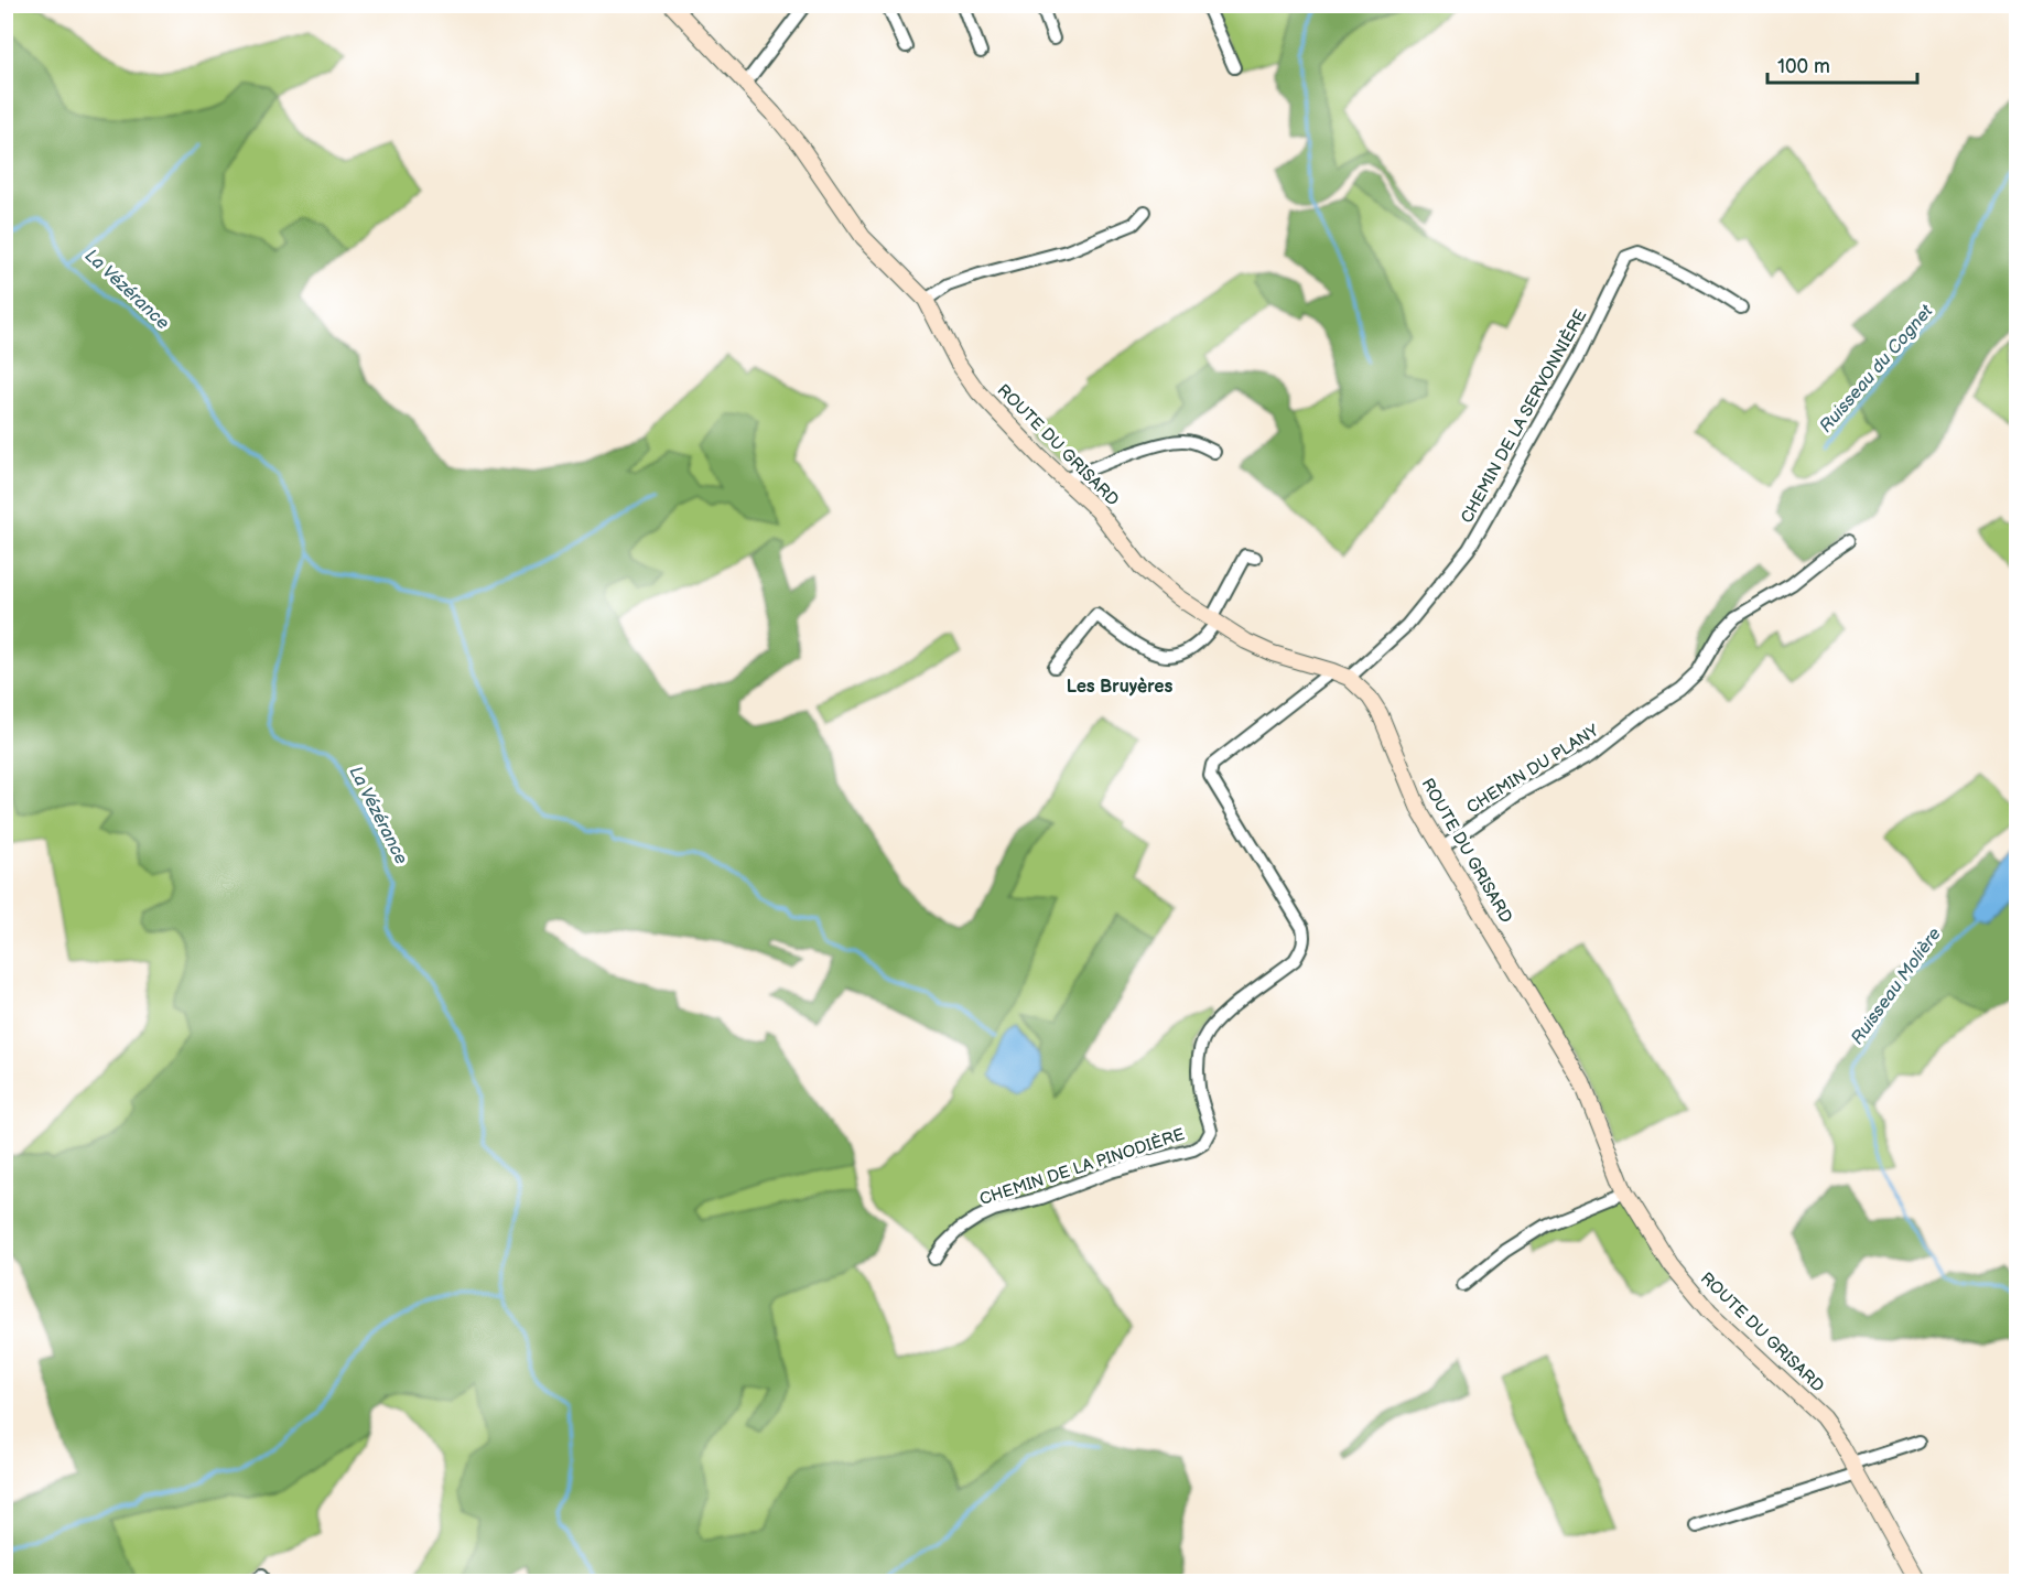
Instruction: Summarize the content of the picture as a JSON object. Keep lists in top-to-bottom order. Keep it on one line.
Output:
{"streets":{"street":["CHEMIN DE LA SERVONNIÈRE","ROUTE DU GRISARD","CHEMIN DU PLANY","CHEMIN DE LA PINODIÈRE"]},"crossings":[["CHEMIN DE LA SERVONNIÈRE","ROUTE DU GRISARD"],["ROUTE DU GRISARD","CHEMIN DU PLANY"],["ROUTE DU GRISARD","CHEMIN DE LA PINODIÈRE"]],"districts":["Les Bruyères"],"water":["La Vézérance","Ruisseau du Cognet","Ruisseau Molière"],"scale_bar":"100 m"}
